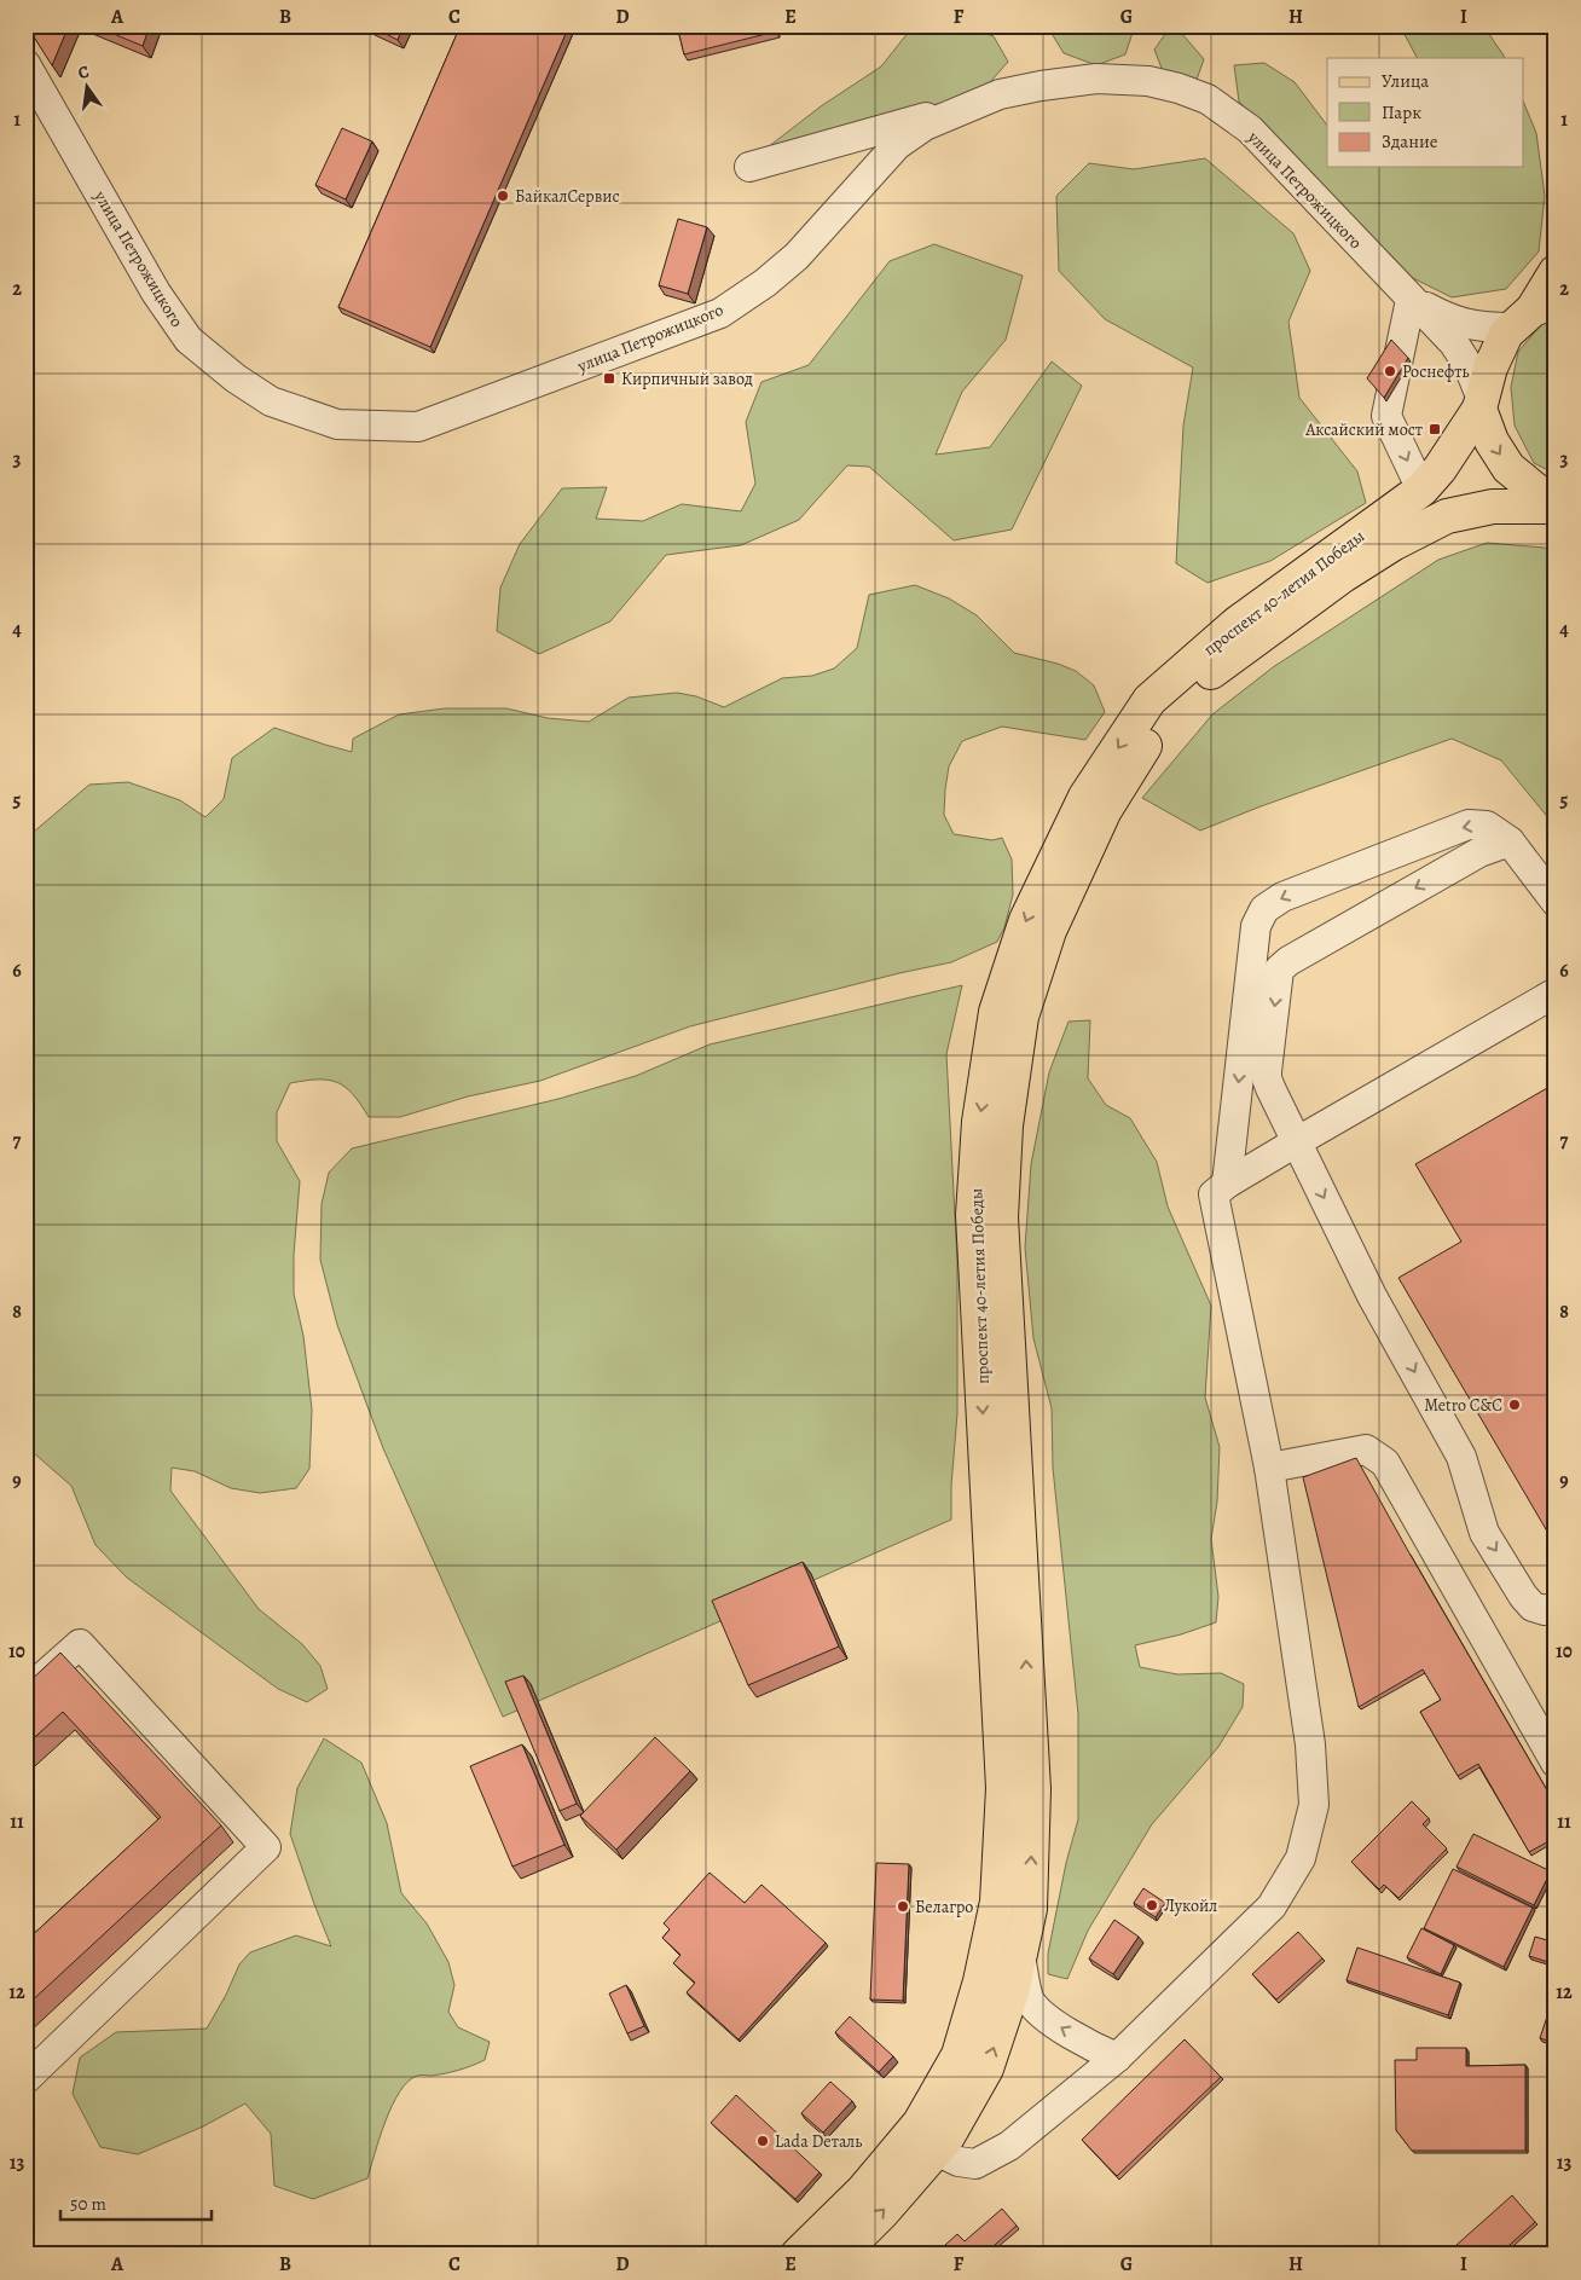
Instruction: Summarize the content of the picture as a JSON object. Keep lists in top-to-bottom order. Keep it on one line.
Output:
{"streets":{"main road":["проспект 40-летия Победы"],"street":["улица Петрожицкого"]},"crossings":[["улица Петрожицкого","проспект 40-летия Победы"]],"places":{"other":["БайкалСервис","Роснефть","Metro C&C","Лукойл","Белагро","Lada Dеталь"],"transit":["Кирпичный завод","Аксайский мост"]},"legend":["Улица","Парк","Здание"],"scale_bar":"50 m","north":"top","grid":{"columns":["A","B","C","D","E","F","G","H","I"],"rows":["1","2","3","4","5","6","7","8","9","10","11","12","13"]}}
